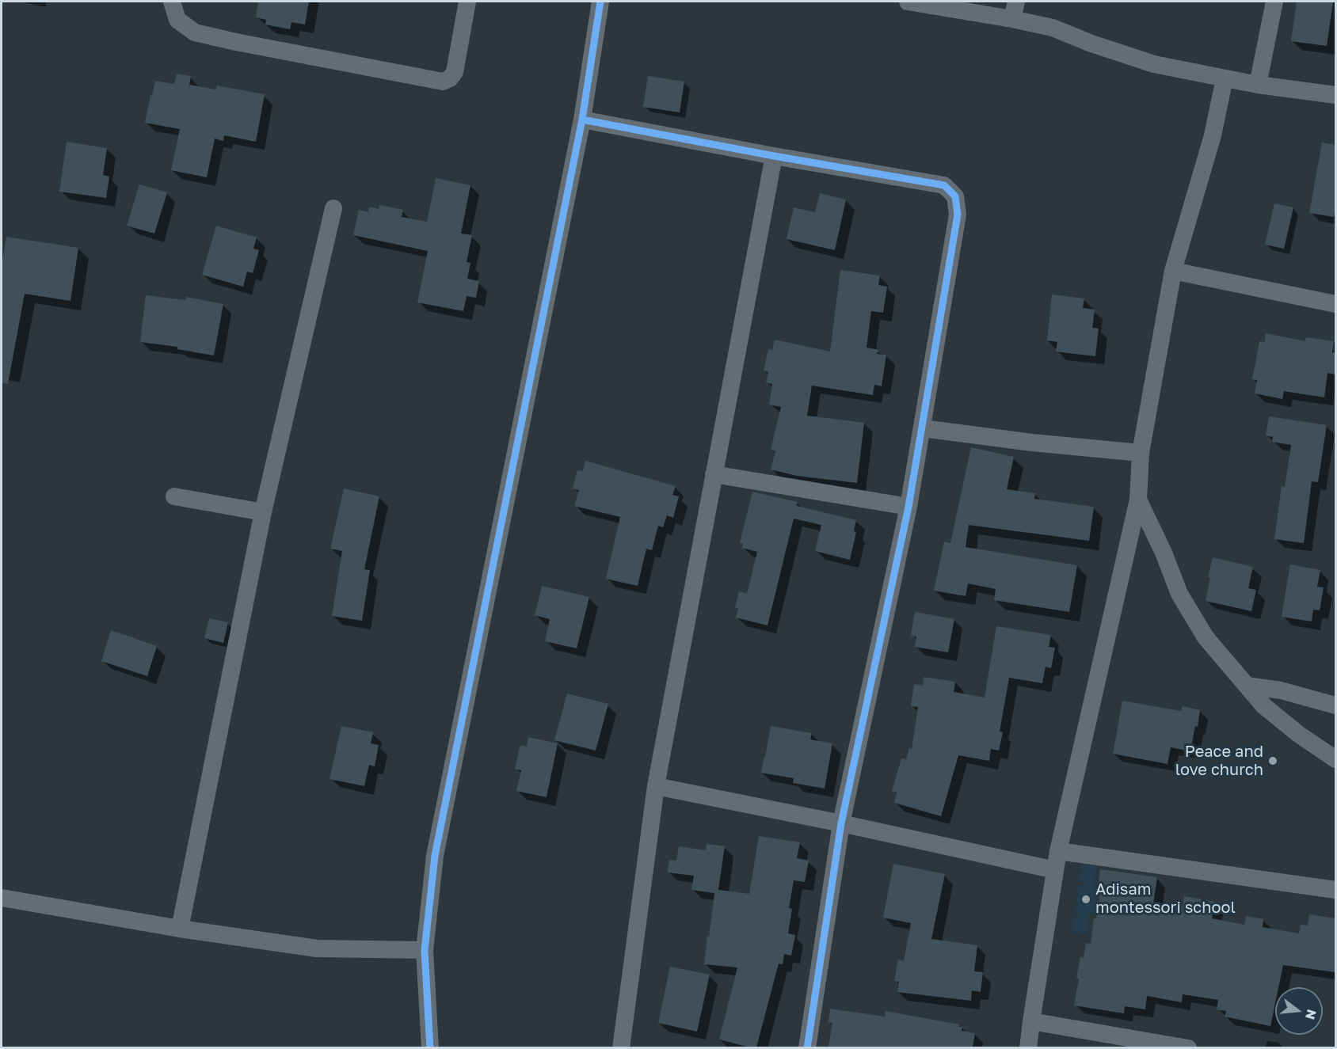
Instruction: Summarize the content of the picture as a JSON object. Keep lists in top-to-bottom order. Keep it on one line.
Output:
{"places":["Peace and love church","Adisam montessori school"],"north":"right"}
